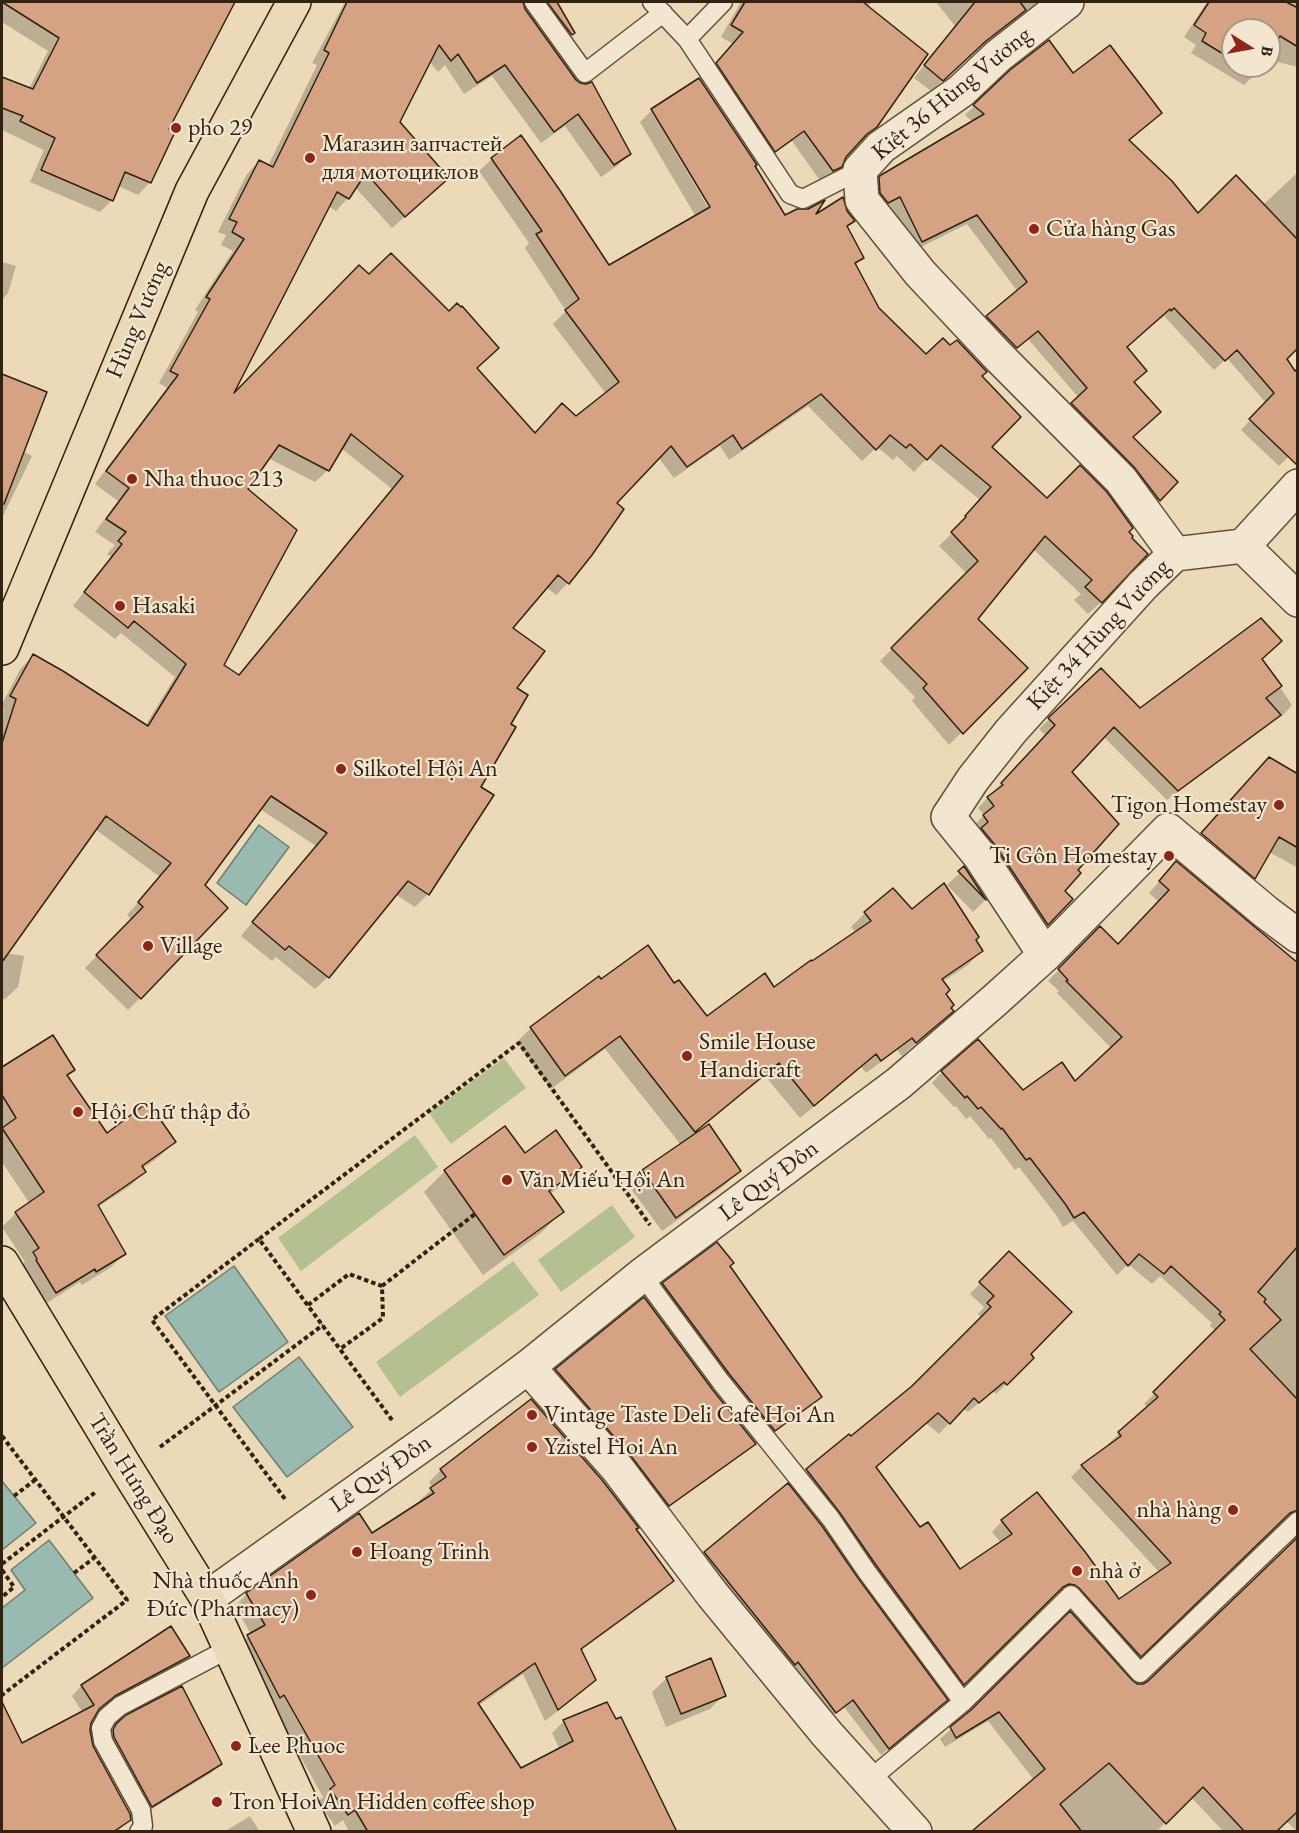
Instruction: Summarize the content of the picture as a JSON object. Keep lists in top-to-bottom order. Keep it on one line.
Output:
{"streets":{"main road":["Hùng Vương","Trần Hưng Đạo"],"street":["Kiệt 36 Hùng Vương","Kiệt 34 Hùng Vương","Lê Quý Đôn"]},"crossings":[["Kiệt 36 Hùng Vương","Kiệt 34 Hùng Vương"],["Kiệt 34 Hùng Vương","Lê Quý Đôn"],["Lê Quý Đôn","Trần Hưng Đạo"]],"places":["pho 29","Магазин запчастей для мотоциклов","Cửa hàng Gas","Nha thuoc 213","Hasaki","Silkotel Hội An","Tigon Homestay","Ti Gôn Homestay","Village","Smile House Handicraft","Hội Chữ thập đỏ","Văn Miếu Hội An","Vintage Taste Deli Cafe Hoi An","Yzistel Hoi An","nhà hàng","Hoang Trinh","nhà ở","Nhà thuốc Anh Đức (Pharmacy)","Lee Phuoc","Tron Hoi An Hidden coffee shop"],"north":"right"}
